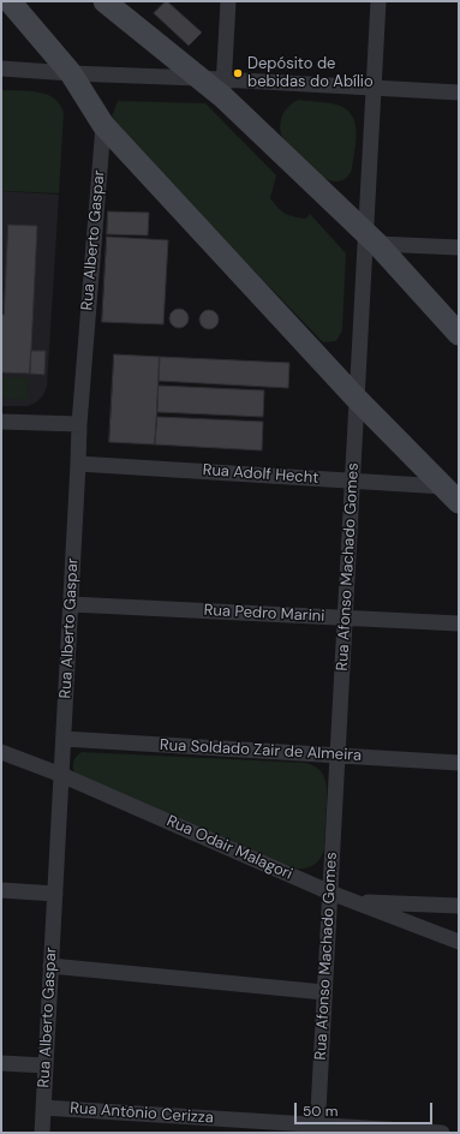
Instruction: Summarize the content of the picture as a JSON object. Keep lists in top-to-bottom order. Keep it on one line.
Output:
{"streets":{"street":["Rua Alberto Gaspar","Rua Adolf Hecht","Rua Afonso Machado Gomes","Rua Pedro Marini","Rua Soldado Zair de Almeira","Rua Odair Malagori","Rua Antônio Cerizza"]},"crossings":[["Rua Alberto Gaspar","Rua Adolf Hecht"],["Rua Alberto Gaspar","Rua Pedro Marini"],["Rua Alberto Gaspar","Rua Soldado Zair de Almeira"],["Rua Alberto Gaspar","Rua Odair Malagori"],["Rua Alberto Gaspar","Rua Antônio Cerizza"],["Rua Adolf Hecht","Rua Afonso Machado Gomes"],["Rua Afonso Machado Gomes","Rua Pedro Marini"],["Rua Afonso Machado Gomes","Rua Soldado Zair de Almeira"],["Rua Afonso Machado Gomes","Rua Odair Malagori"],["Rua Afonso Machado Gomes","Rua Antônio Cerizza"]],"places":["Depósito de bebidas do Abílio"],"scale_bar":"50 m"}
